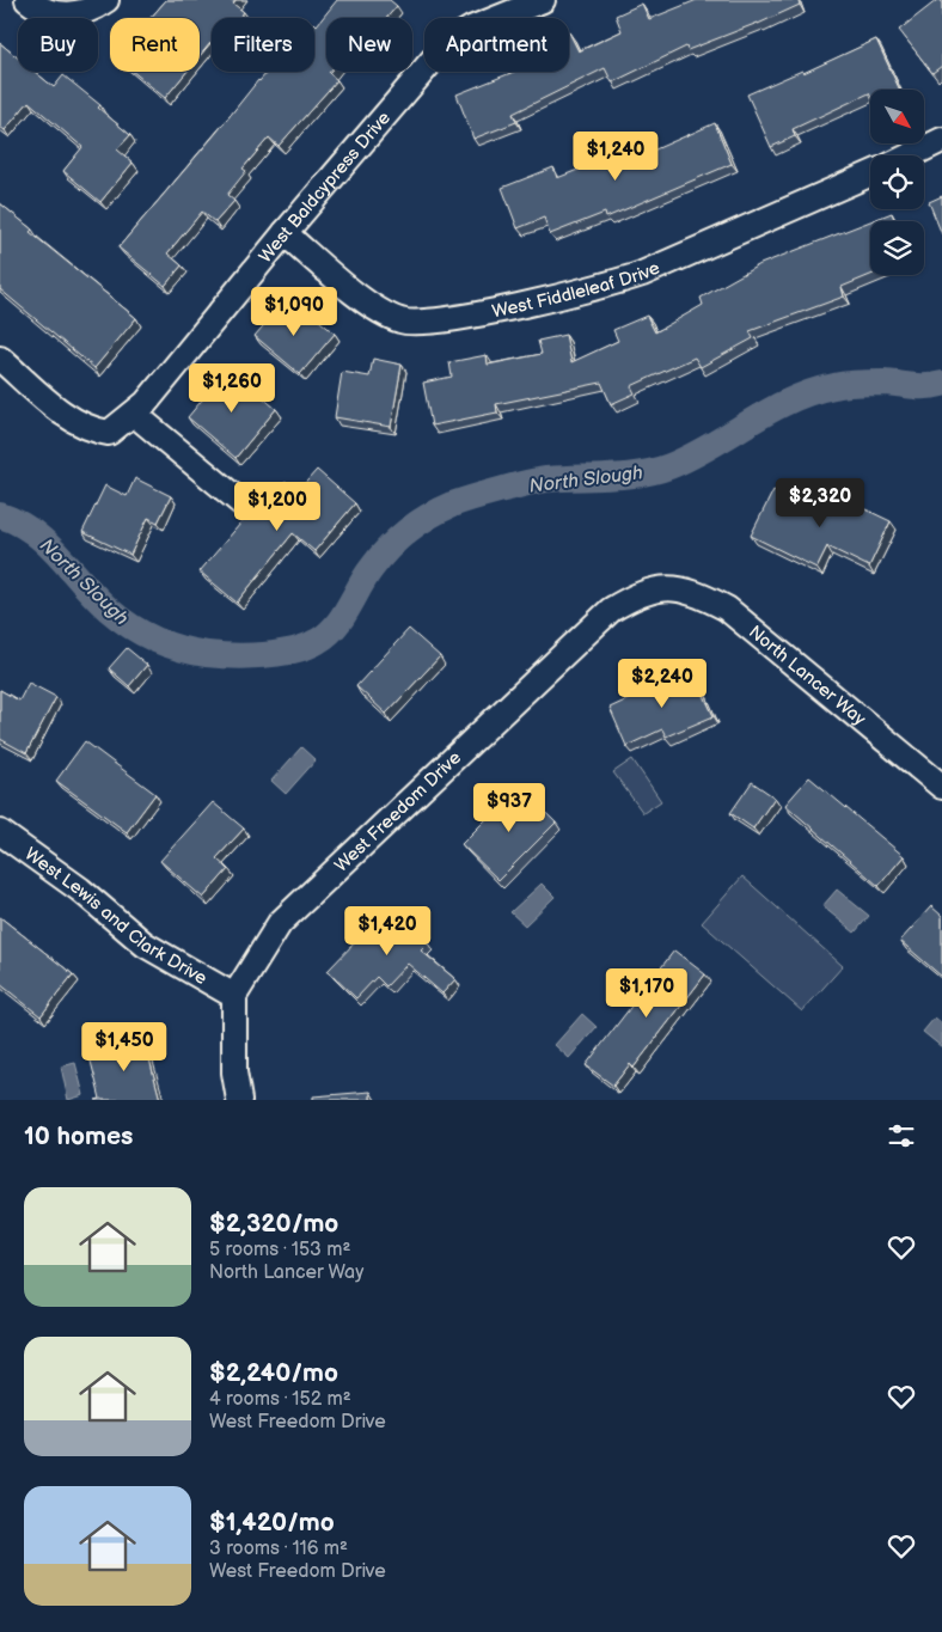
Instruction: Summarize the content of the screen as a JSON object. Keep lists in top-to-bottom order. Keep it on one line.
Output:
{"streets":{"street":["West Baldcypress Drive","West Fiddleleaf Drive","North Lancer Way","West Freedom Drive","West Lewis and Clark Drive"]},"crossings":[["West Baldcypress Drive","West Fiddleleaf Drive"],["North Lancer Way","West Freedom Drive"],["West Freedom Drive","West Lewis and Clark Drive"]],"water":["North Slough"],"north":"bottom right","page":{"chip":["Buy","Rent","Filters","New","Apartment"],"price":["$1,240","$1,090","$1,260","$2,320","$1,200","$2,240","$937","$1,420","$1,170","$1,450"],"heading":"10 homes","list":[{"name":"$2,320/mo","note":"5 rooms · 153 m² · North Lancer Way"},{"name":"$2,240/mo","note":"4 rooms · 152 m² · West Freedom Drive"},{"name":"$1,420/mo","note":"3 rooms · 116 m² · West Freedom Drive"}]}}
